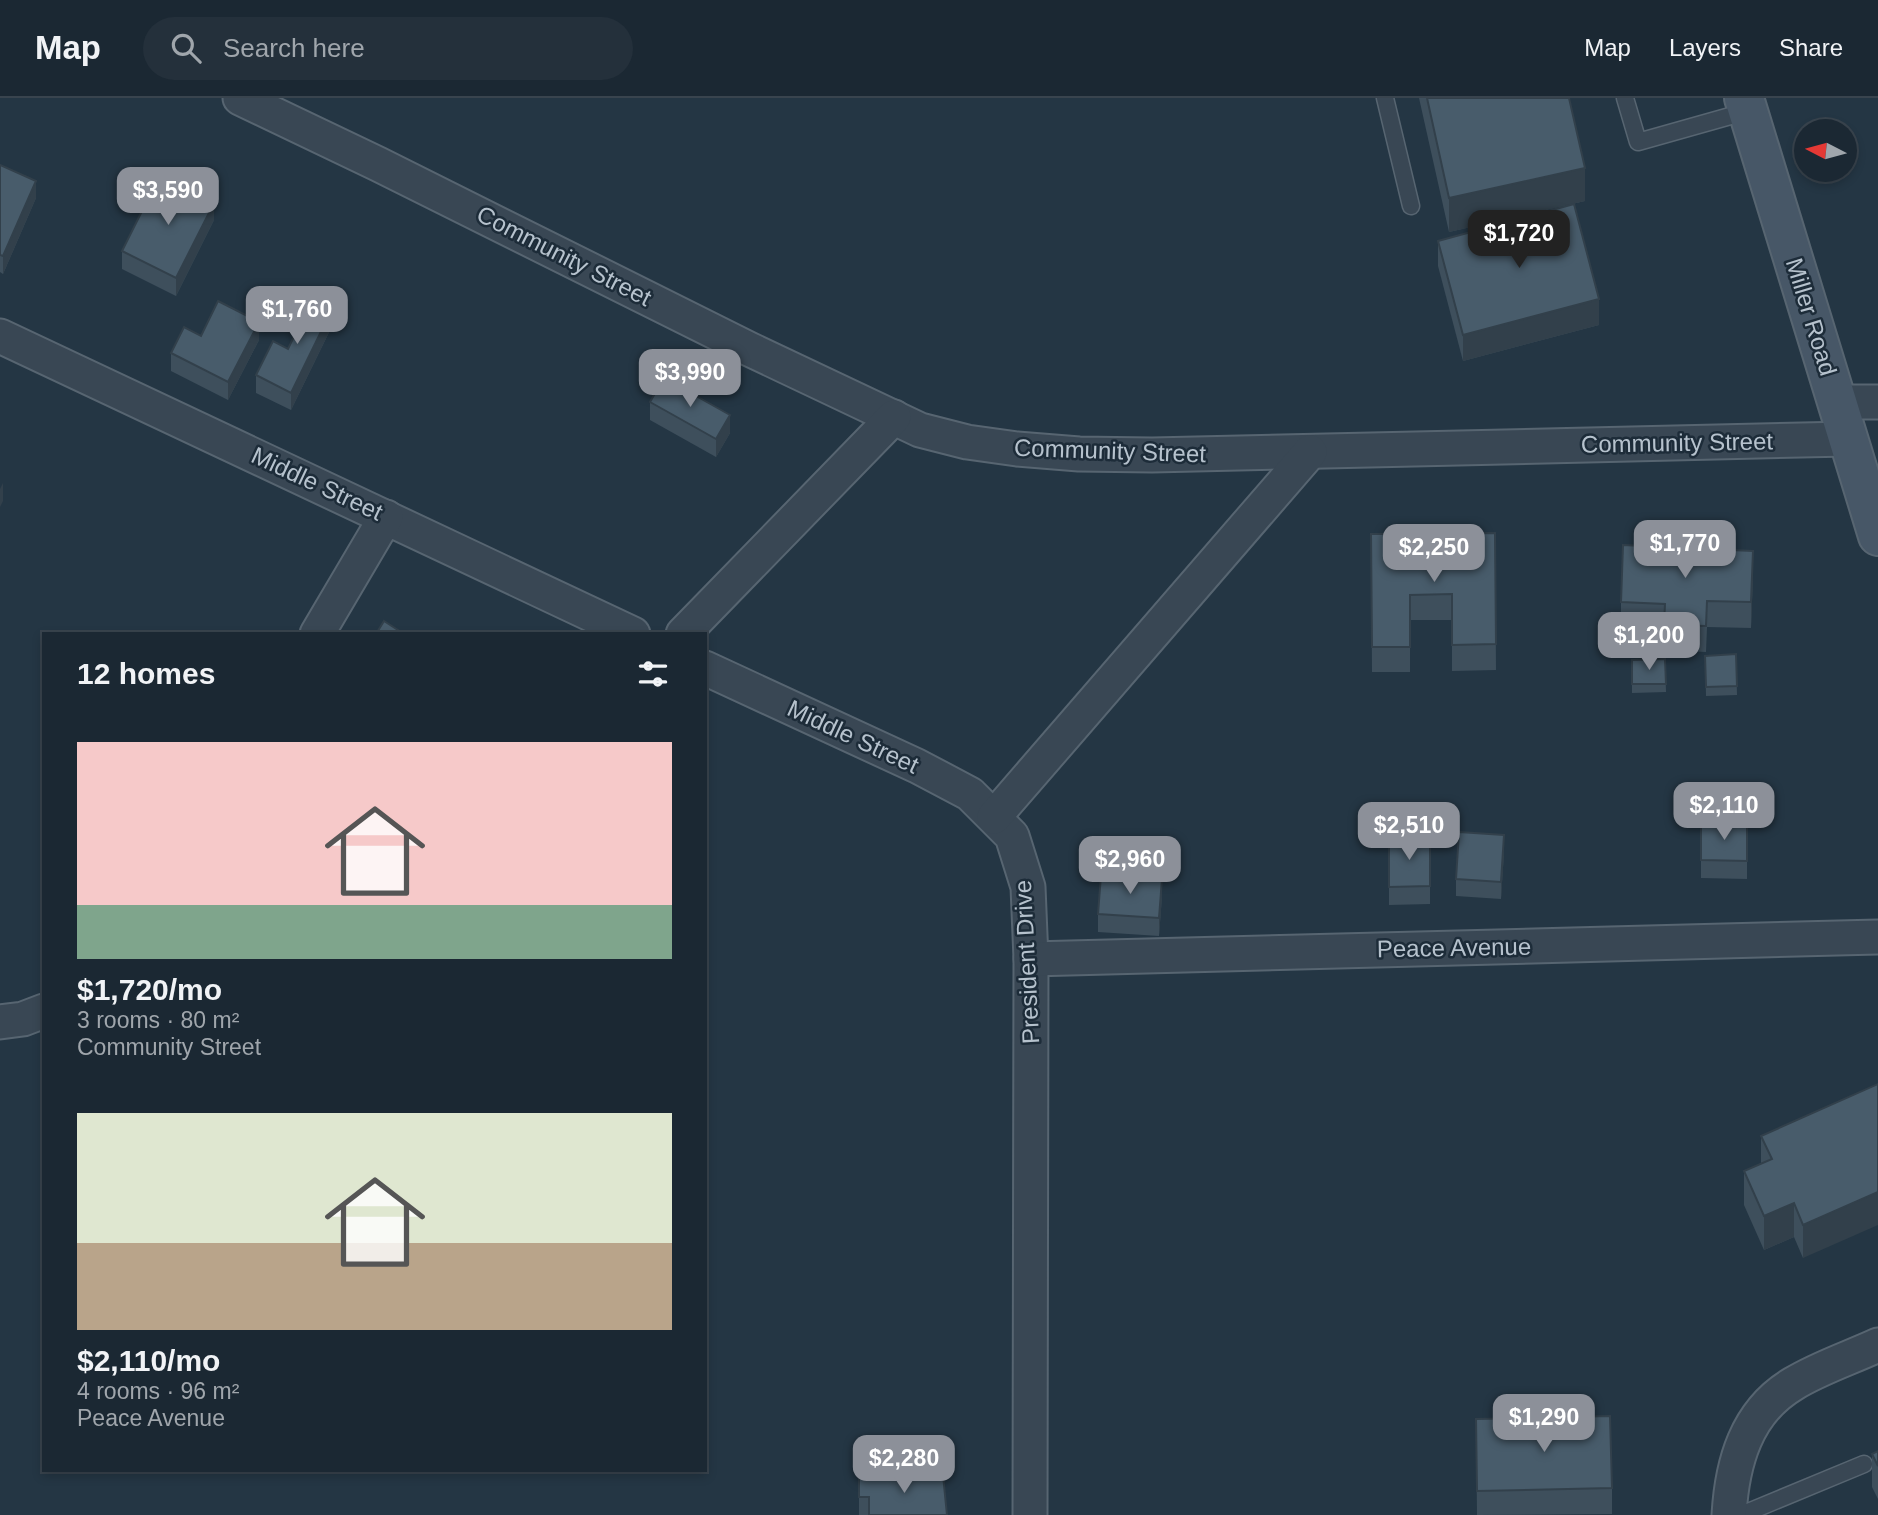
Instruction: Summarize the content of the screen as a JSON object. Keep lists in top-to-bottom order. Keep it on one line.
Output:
{"streets":{"main road":["Miller Road"],"street":["Community Street","Middle Street","Peace Avenue","President Drive"]},"crossings":[["Community Street","Miller Road"],["Middle Street","President Drive"],["Peace Avenue","President Drive"]],"north":"left","page":{"header":"Map","search":"Search here","nav":["Map","Layers","Share"],"price":["$3,590","$1,720","$1,760","$3,990","$1,770","$2,250","$1,200","$2,110","$2,510","$2,960","$1,290","$2,280"],"heading":"12 homes","list":[{"name":"$1,720/mo","note":"3 rooms · 80 m² · Community Street"},{"name":"$2,110/mo","note":"4 rooms · 96 m² · Peace Avenue"}]}}
